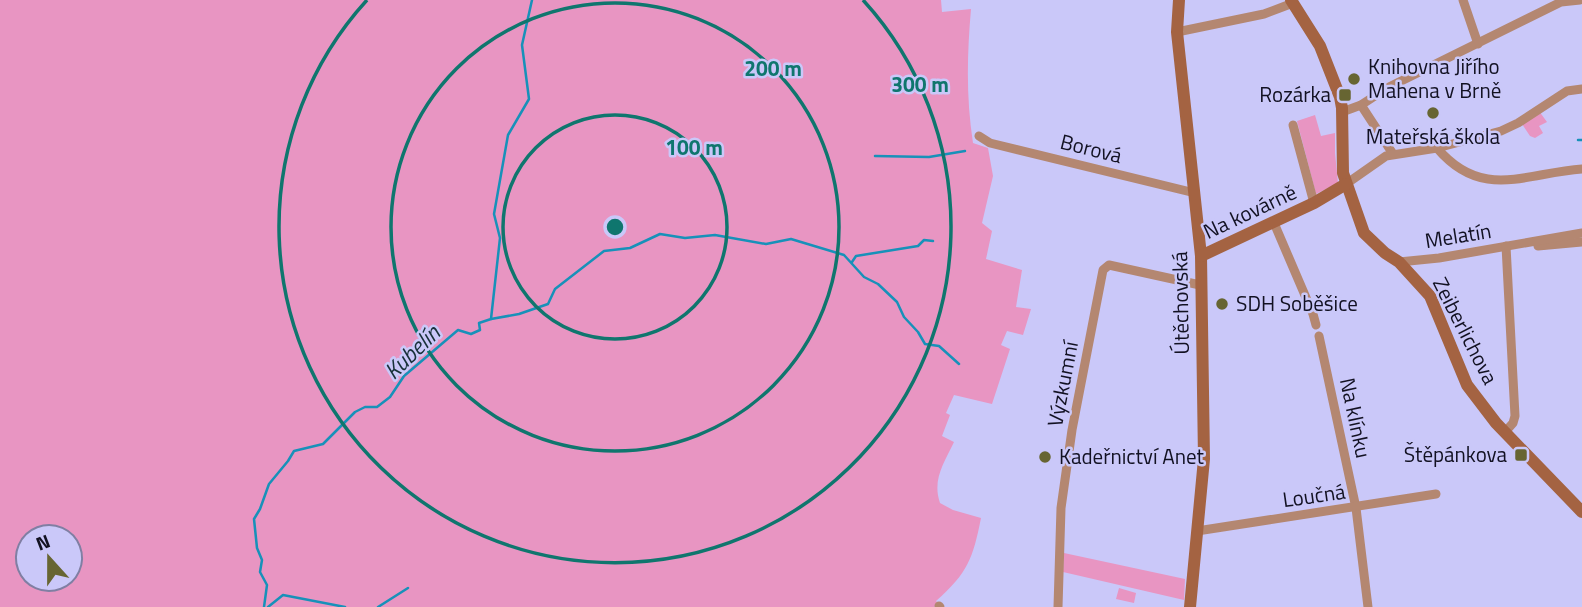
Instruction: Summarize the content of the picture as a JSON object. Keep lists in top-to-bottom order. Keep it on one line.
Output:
{"streets":{"street":["Borová","Na kovárně","Melatín","Útěchovská","Zeiberlichova","Výzkumní","Na klínku","Loučná"]},"crossings":[["Borová","Útěchovská"],["Na kovárně","Útěchovská"],["Na kovárně","Zeiberlichova"],["Melatín","Zeiberlichova"],["Útěchovská","Výzkumní"],["Útěchovská","Loučná"],["Na klínku","Loučná"]],"water":["Kubelín"],"places":{"other":["Knihovna Jiřího Mahena v Brně","Mateřská škola","SDH Soběšice","Kadeřnictví Anet"],"transit":["Rozárka","Štěpánkova"]},"north":"top","rings":["200 m","300 m","100 m"]}
